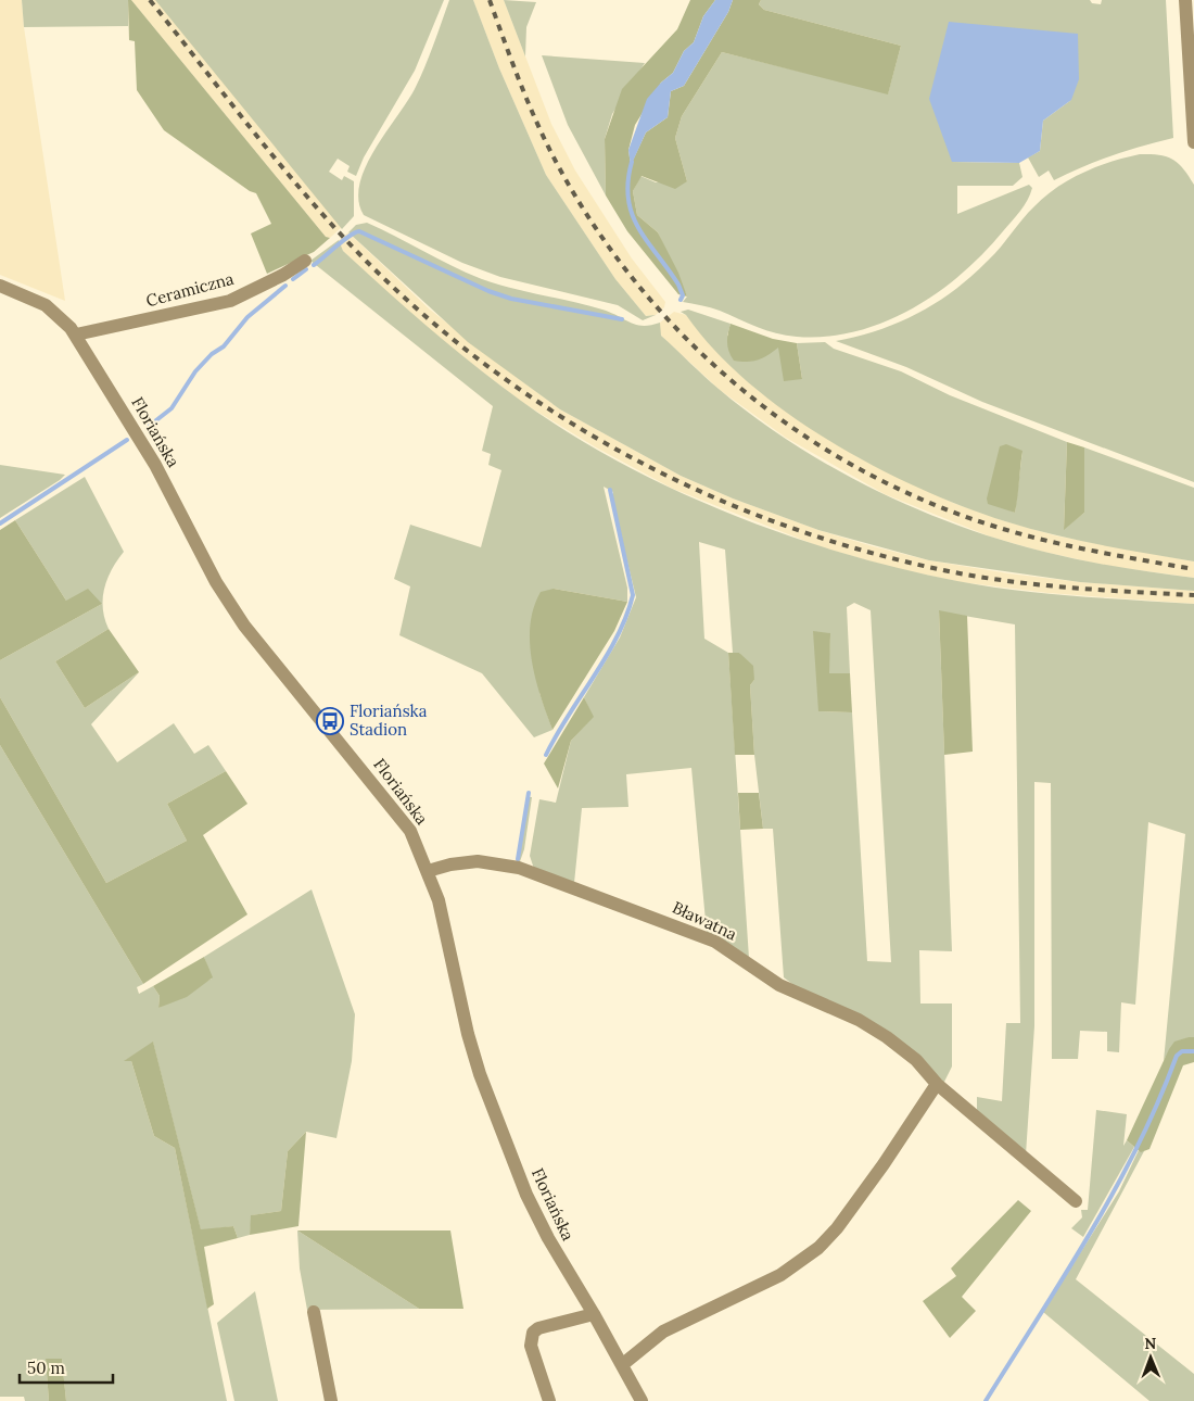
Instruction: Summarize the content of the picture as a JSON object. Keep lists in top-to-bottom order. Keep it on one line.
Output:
{"streets":{"street":["Ceramiczna","Floriańska","Bławatna"]},"crossings":[["Ceramiczna","Floriańska"],["Floriańska","Bławatna"]],"places":{"bus stop":["Floriańska Stadion"]},"scale_bar":"50 m","north":"top"}
